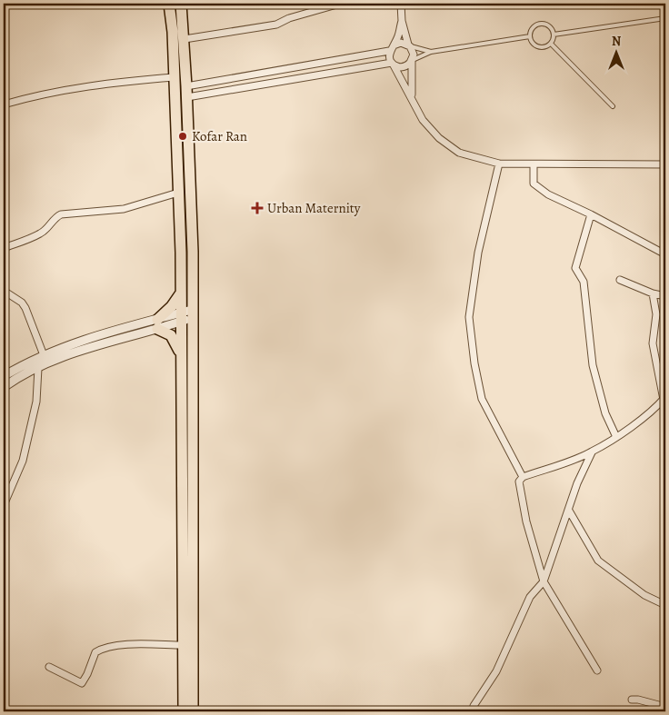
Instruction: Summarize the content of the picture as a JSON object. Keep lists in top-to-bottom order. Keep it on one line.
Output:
{"places":{"other":["Kofar Ran"],"health":["Urban Maternity"]},"north":"top"}
